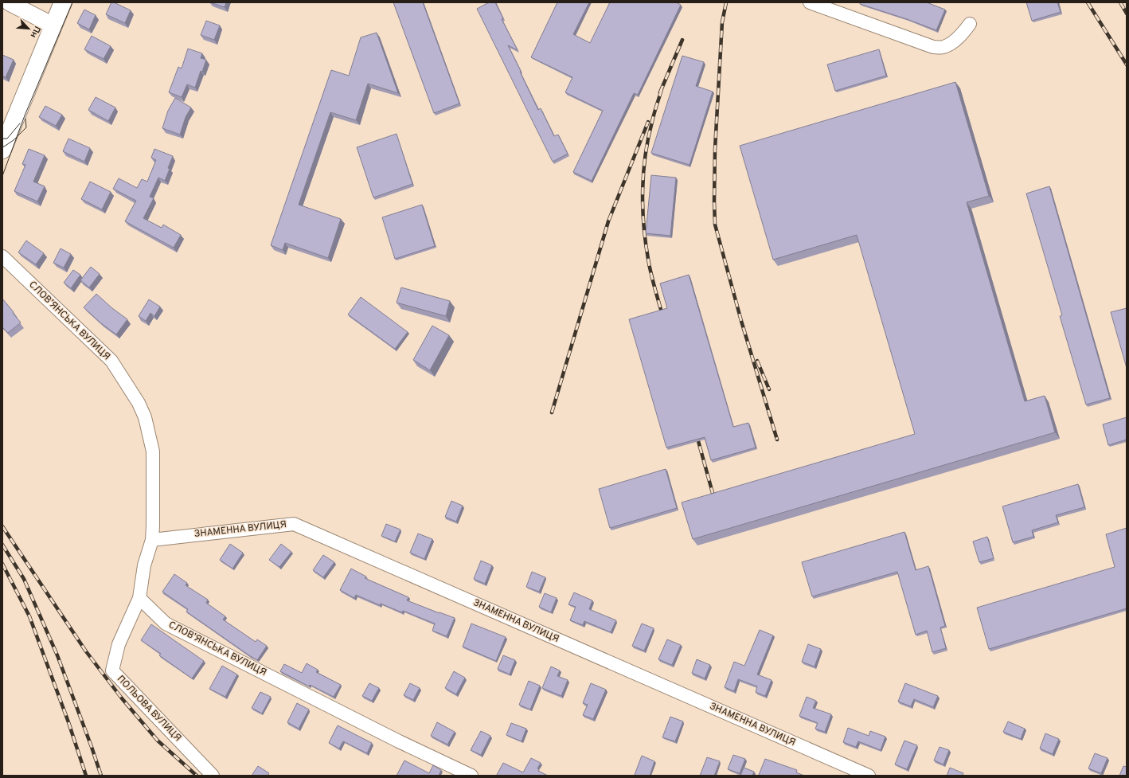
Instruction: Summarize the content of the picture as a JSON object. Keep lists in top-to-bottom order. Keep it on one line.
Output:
{"streets":{"street":["СЛОВ’ЯНСЬКА ВУЛИЦЯ","ЗНАМЕННА ВУЛИЦЯ","ПОЛЬОВА ВУЛИЦЯ"]},"crossings":[["СЛОВ’ЯНСЬКА ВУЛИЦЯ","ЗНАМЕННА ВУЛИЦЯ"],["СЛОВ’ЯНСЬКА ВУЛИЦЯ","ПОЛЬОВА ВУЛИЦЯ"]],"north":"bottom right"}
